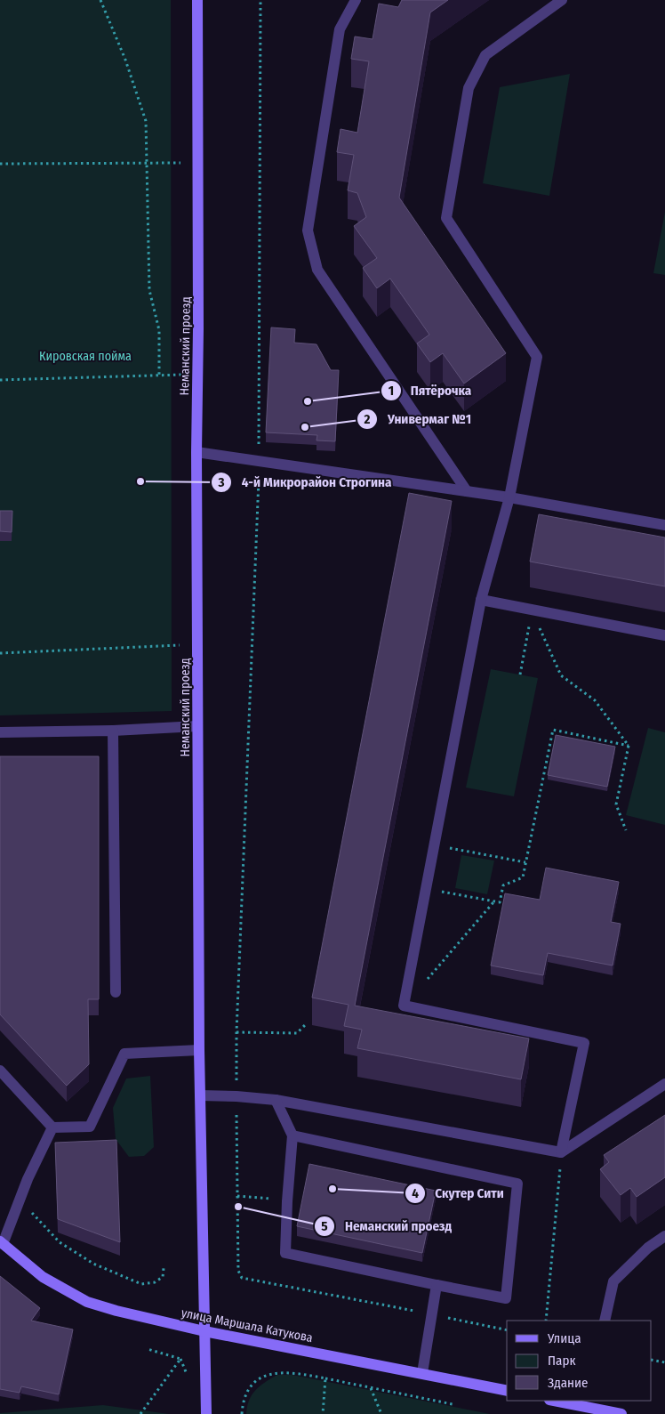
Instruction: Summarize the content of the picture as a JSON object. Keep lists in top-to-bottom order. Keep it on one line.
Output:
{"streets":{"street":["Неманский проезд","улица Маршала Катукова"]},"crossings":[["Неманский проезд","улица Маршала Катукова"]],"parks":["Кировская пойма"],"places":["Пятёрочка","Универмаг №1","4-й Микрорайон Строгина","Скутер Сити","Неманский проезд"],"legend":["Улица","Парк","Здание"]}
